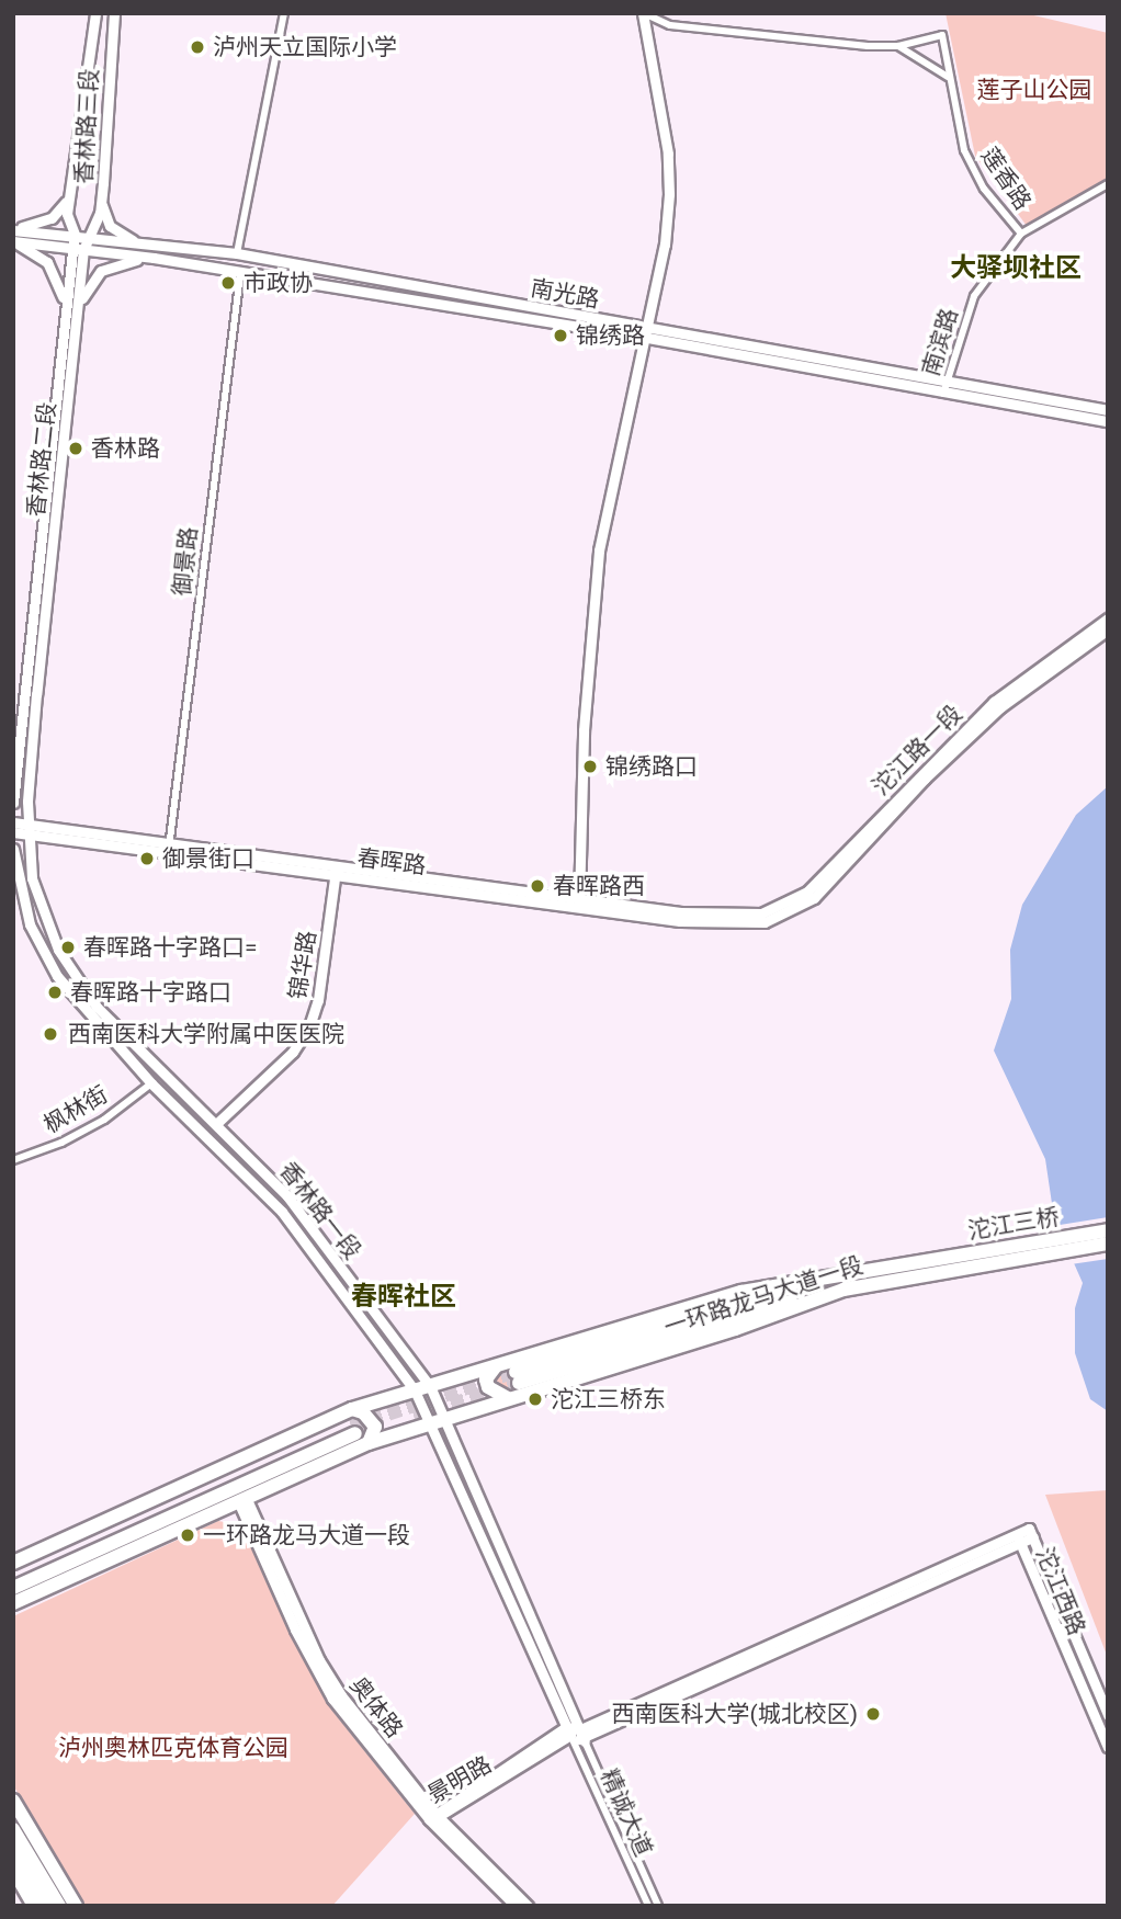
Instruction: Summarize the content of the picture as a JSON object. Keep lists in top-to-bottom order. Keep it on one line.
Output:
{"streets":{"highway":["沱江三桥","一环路龙马大道一段"],"street":["香林路三段","莲香路","南光路","南滨路","香林路二段","御景路","沱江路一段","春晖路","锦华路","枫林街","香林路一段","沱江西路","奥体路","景明路","精诚大道"]},"crossings":[["香林路三段","南光路"],["香林路三段","香林路二段"],["莲香路","南滨路"],["南光路","南滨路"],["南光路","香林路二段"],["南光路","御景路"],["香林路二段","春晖路"],["香林路二段","香林路一段"],["御景路","春晖路"],["沱江路一段","春晖路"],["春晖路","锦华路"],["春晖路","香林路一段"],["锦华路","香林路一段"],["枫林街","香林路一段"],["香林路一段","一环路龙马大道一段"],["香林路一段","景明路"],["香林路一段","精诚大道"],["沱江三桥","一环路龙马大道一段"],["一环路龙马大道一段","奥体路"],["沱江西路","景明路"],["奥体路","景明路"],["景明路","精诚大道"]],"districts":["大驿坝社区","春晖社区"],"parks":["莲子山公园","泸州奥林匹克体育公园"],"places":["泸州天立国际小学","市政协","锦绣路","香林路","锦绣路口","御景街口","春晖路西","春晖路十字路口=","春晖路十字路口","西南医科大学附属中医医院","沱江三桥东","一环路龙马大道一段","西南医科大学(城北校区)"]}
